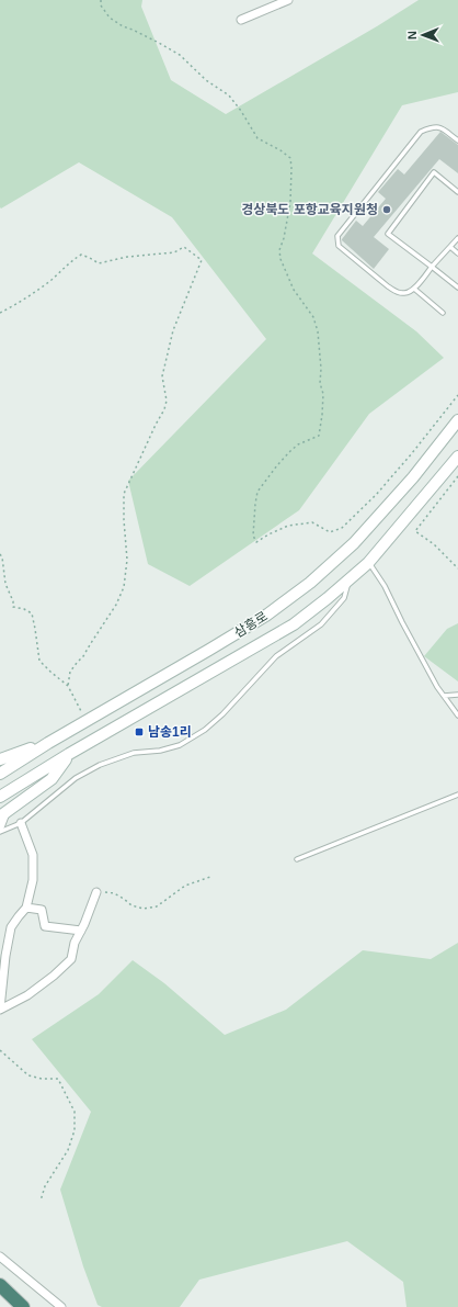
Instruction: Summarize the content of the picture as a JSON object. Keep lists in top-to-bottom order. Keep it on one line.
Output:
{"streets":{"main road":["삼흥로"]},"places":{"other":["경상북도 포항교육지원청"],"transit":["남송1리"]},"north":"left"}
